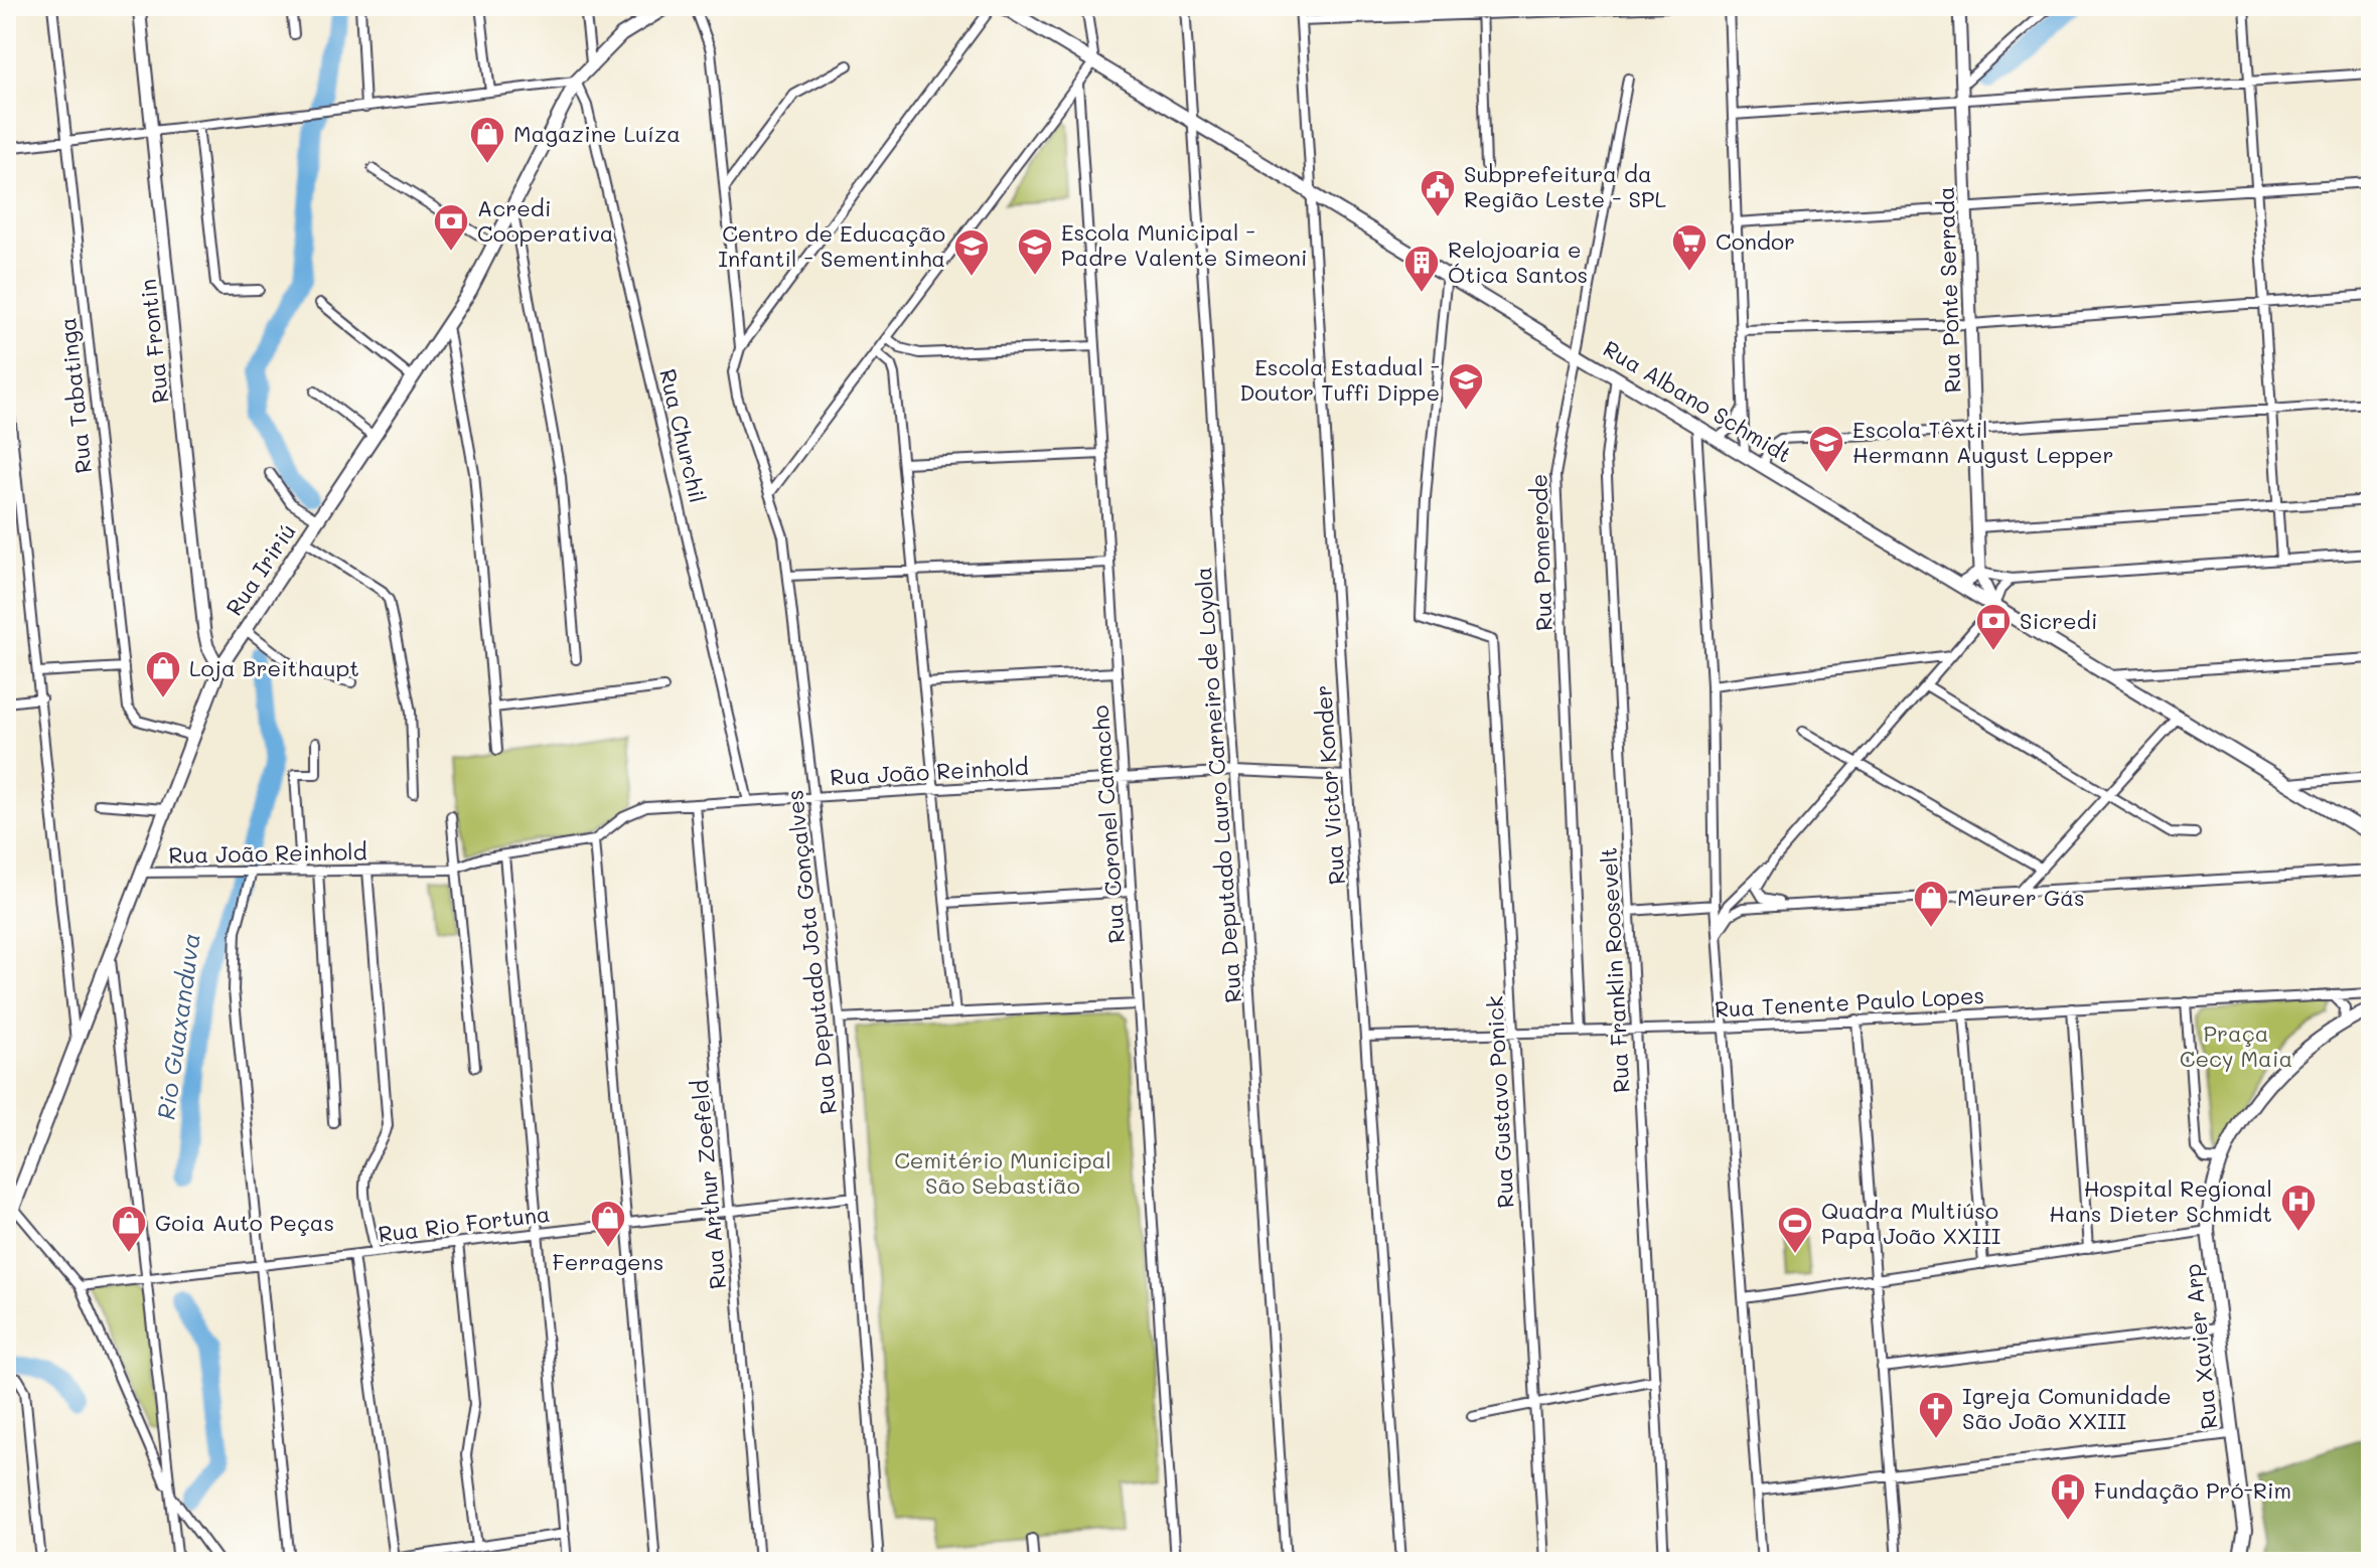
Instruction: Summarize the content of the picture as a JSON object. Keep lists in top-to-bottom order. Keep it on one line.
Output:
{"streets":{"main road":["Rua Albano Schmidt","Rua Iririú","Rua Xavier Arp"],"street":["Rua Ponte Serrada","Rua Frontin","Rua Tabatinga","Rua Churchil","Rua Pomerode","Rua João Reinhold","Rua Deputado Lauro Carneiro de Loyola","Rua Victor Konder","Rua Coronel Camacho","Rua Deputado Jota Gonçalves","Rua Franklin Roosevelt","Rua Tenente Paulo Lopes","Rua Gustavo Ponick","Rua Arthur Zoefeld","Rua Rio Fortuna"]},"crossings":[["Rua Ponte Serrada","Rua Albano Schmidt"],["Rua Frontin","Rua Iririú"],["Rua Tabatinga","Rua Iririú"],["Rua Albano Schmidt","Rua Pomerode"],["Rua Albano Schmidt","Rua Deputado Lauro Carneiro de Loyola"],["Rua Albano Schmidt","Rua Victor Konder"],["Rua Albano Schmidt","Rua Franklin Roosevelt"],["Rua Albano Schmidt","Rua Gustavo Ponick"],["Rua Churchil","Rua Iririú"],["Rua Churchil","Rua João Reinhold"],["Rua Pomerode","Rua Tenente Paulo Lopes"],["Rua Iririú","Rua João Reinhold"],["Rua João Reinhold","Rua Deputado Lauro Carneiro de Loyola"],["Rua João Reinhold","Rua Victor Konder"],["Rua João Reinhold","Rua Coronel Camacho"],["Rua João Reinhold","Rua Deputado Jota Gonçalves"],["Rua João Reinhold","Rua Arthur Zoefeld"],["Rua Victor Konder","Rua Tenente Paulo Lopes"],["Rua Deputado Jota Gonçalves","Rua Rio Fortuna"],["Rua Franklin Roosevelt","Rua Tenente Paulo Lopes"],["Rua Tenente Paulo Lopes","Rua Gustavo Ponick"],["Rua Arthur Zoefeld","Rua Rio Fortuna"]],"water":["Rio Guaxanduva"],"parks":["Praça Cecy Maia","Cemitério Municipal São Sebastião"],"places":{"shop":["Magazine Luíza","Loja Breithaupt","Meurer Gás","Ferragens","Goia Auto Peças"],"public building":["Subprefeitura da Região Leste - SPL"],"bank":["Acredi Cooperativa","Sicredi"],"supermarket":["Condor"],"school or university":["Escola Municipal - Padre Valente Simeoni","Centro de Educação Infantil - Sementinha","Escola Estadual - Doutor Tuffi Dippe","Escola Têxtil Hermann August Lepper"],"building":["Relojoaria e Ótica Santos"],"hospital":["Hospital Regional Hans Dieter Schmidt","Fundação Pró-Rim"],"sports":["Quadra Multiúso Papa João XXIII"],"church":["Igreja Comunidade São João XXIII"]}}
